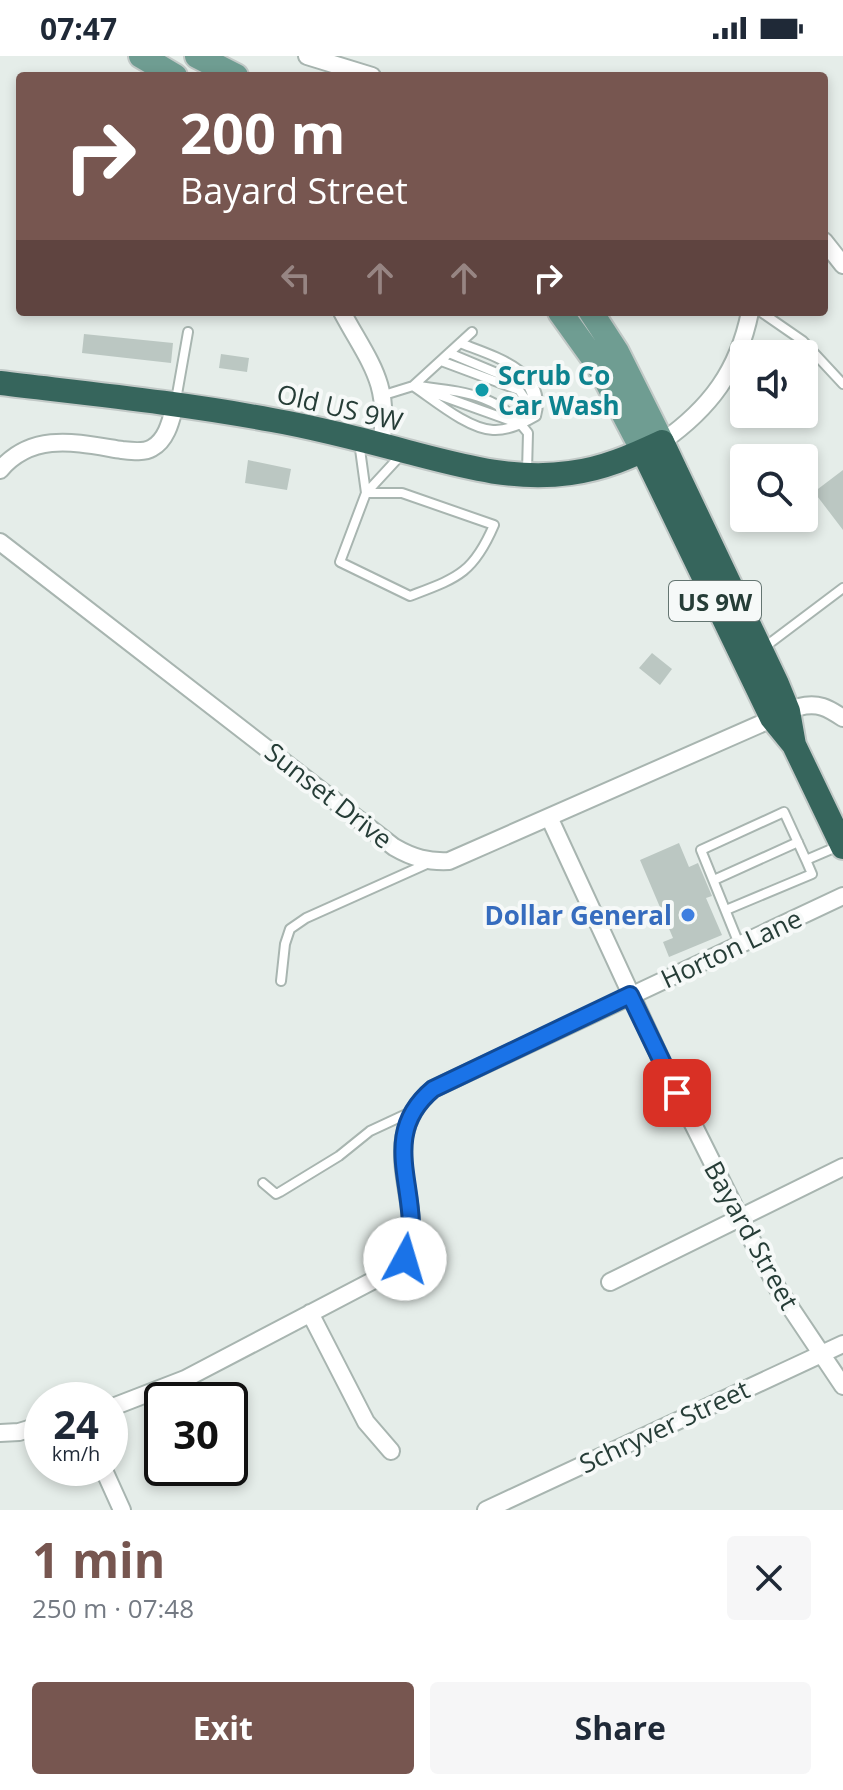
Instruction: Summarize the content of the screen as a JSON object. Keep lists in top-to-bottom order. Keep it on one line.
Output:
{"streets":{"highway":["Old US 9W","US 9W"],"street":["Sunset Drive","Horton Lane","Bayard Street","Schryver Street"]},"crossings":[["Old US 9W","US 9W"],["Horton Lane","Bayard Street"],["Bayard Street","Schryver Street"]],"places":["Scrub Co Car Wash","Dollar General"],"page":{"status":"07:47","turn":["200 m","Bayard Street"],"speed":"24 km/h","limit":"30","heading":["1 min","250 m · 07:48"],"buttons":["Exit","Share"]}}
